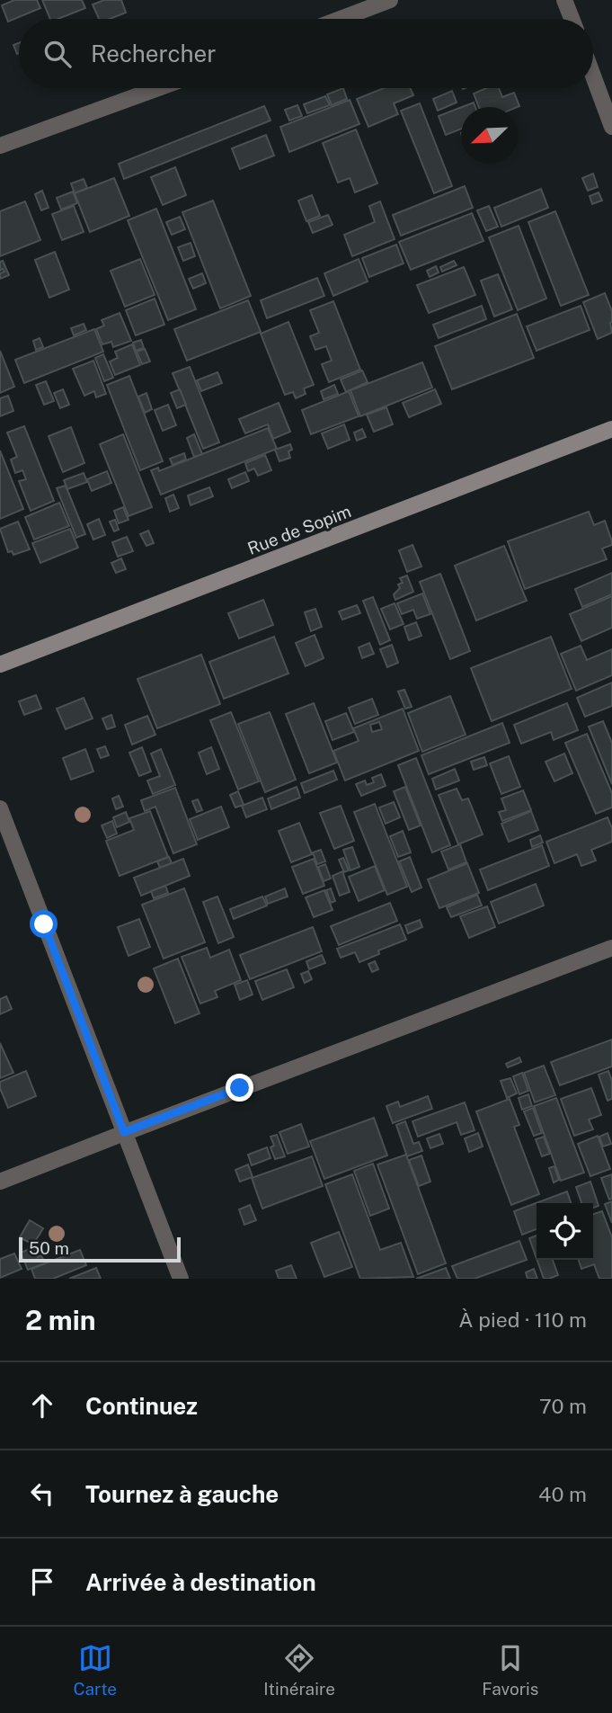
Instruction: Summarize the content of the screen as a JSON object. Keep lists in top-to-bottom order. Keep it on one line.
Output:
{"streets":{"street":["Rue de Sopim"]},"scale_bar":"50 m","north":"bottom left","page":{"search":"Rechercher","scale":"50 m","heading":["2 min","À pied · 110 m"],"list":[["Continuez","70 m"],["Tournez à gauche","40 m"],"Arrivée à destination"],"nav":["Carte","Itinéraire","Favoris"]}}
